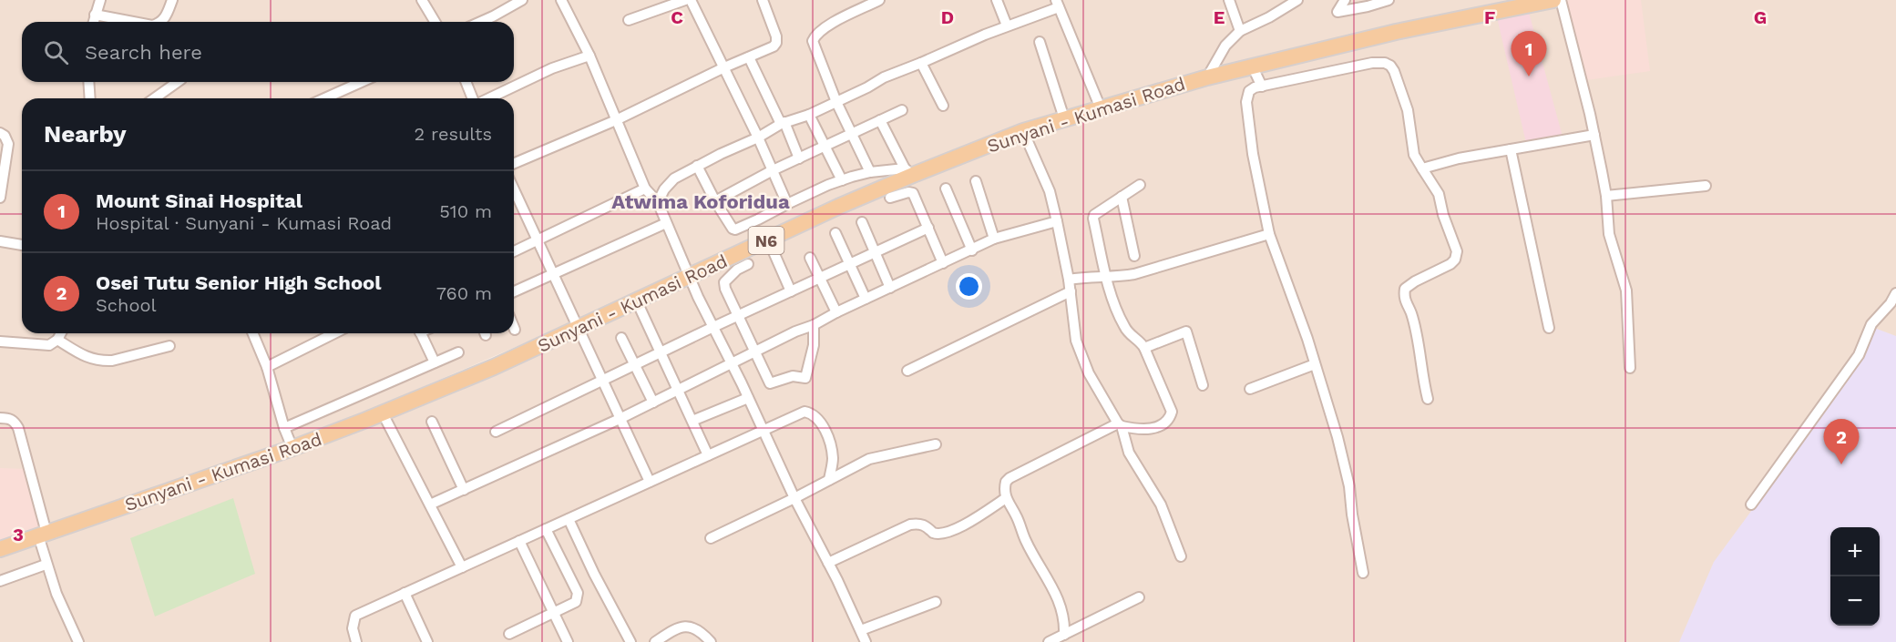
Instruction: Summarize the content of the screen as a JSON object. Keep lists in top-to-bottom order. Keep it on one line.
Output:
{"streets":{"main road":["Sunyani - Kumasi Road","N6"]},"districts":["Atwima Koforidua"],"page":{"search":"Search here","pins":["1","2"],"heading":["Nearby","2 results"],"list":[{"mark":"1","name":"Mount Sinai Hospital","note":"Hospital · Sunyani - Kumasi Road","value":"510 m"},{"mark":"2","name":"Osei Tutu Senior High School","note":"School","value":"760 m"}],"map_buttons":["+","−"]},"grid":{"columns":["C","D","E","F","G"],"rows":["3"]}}
